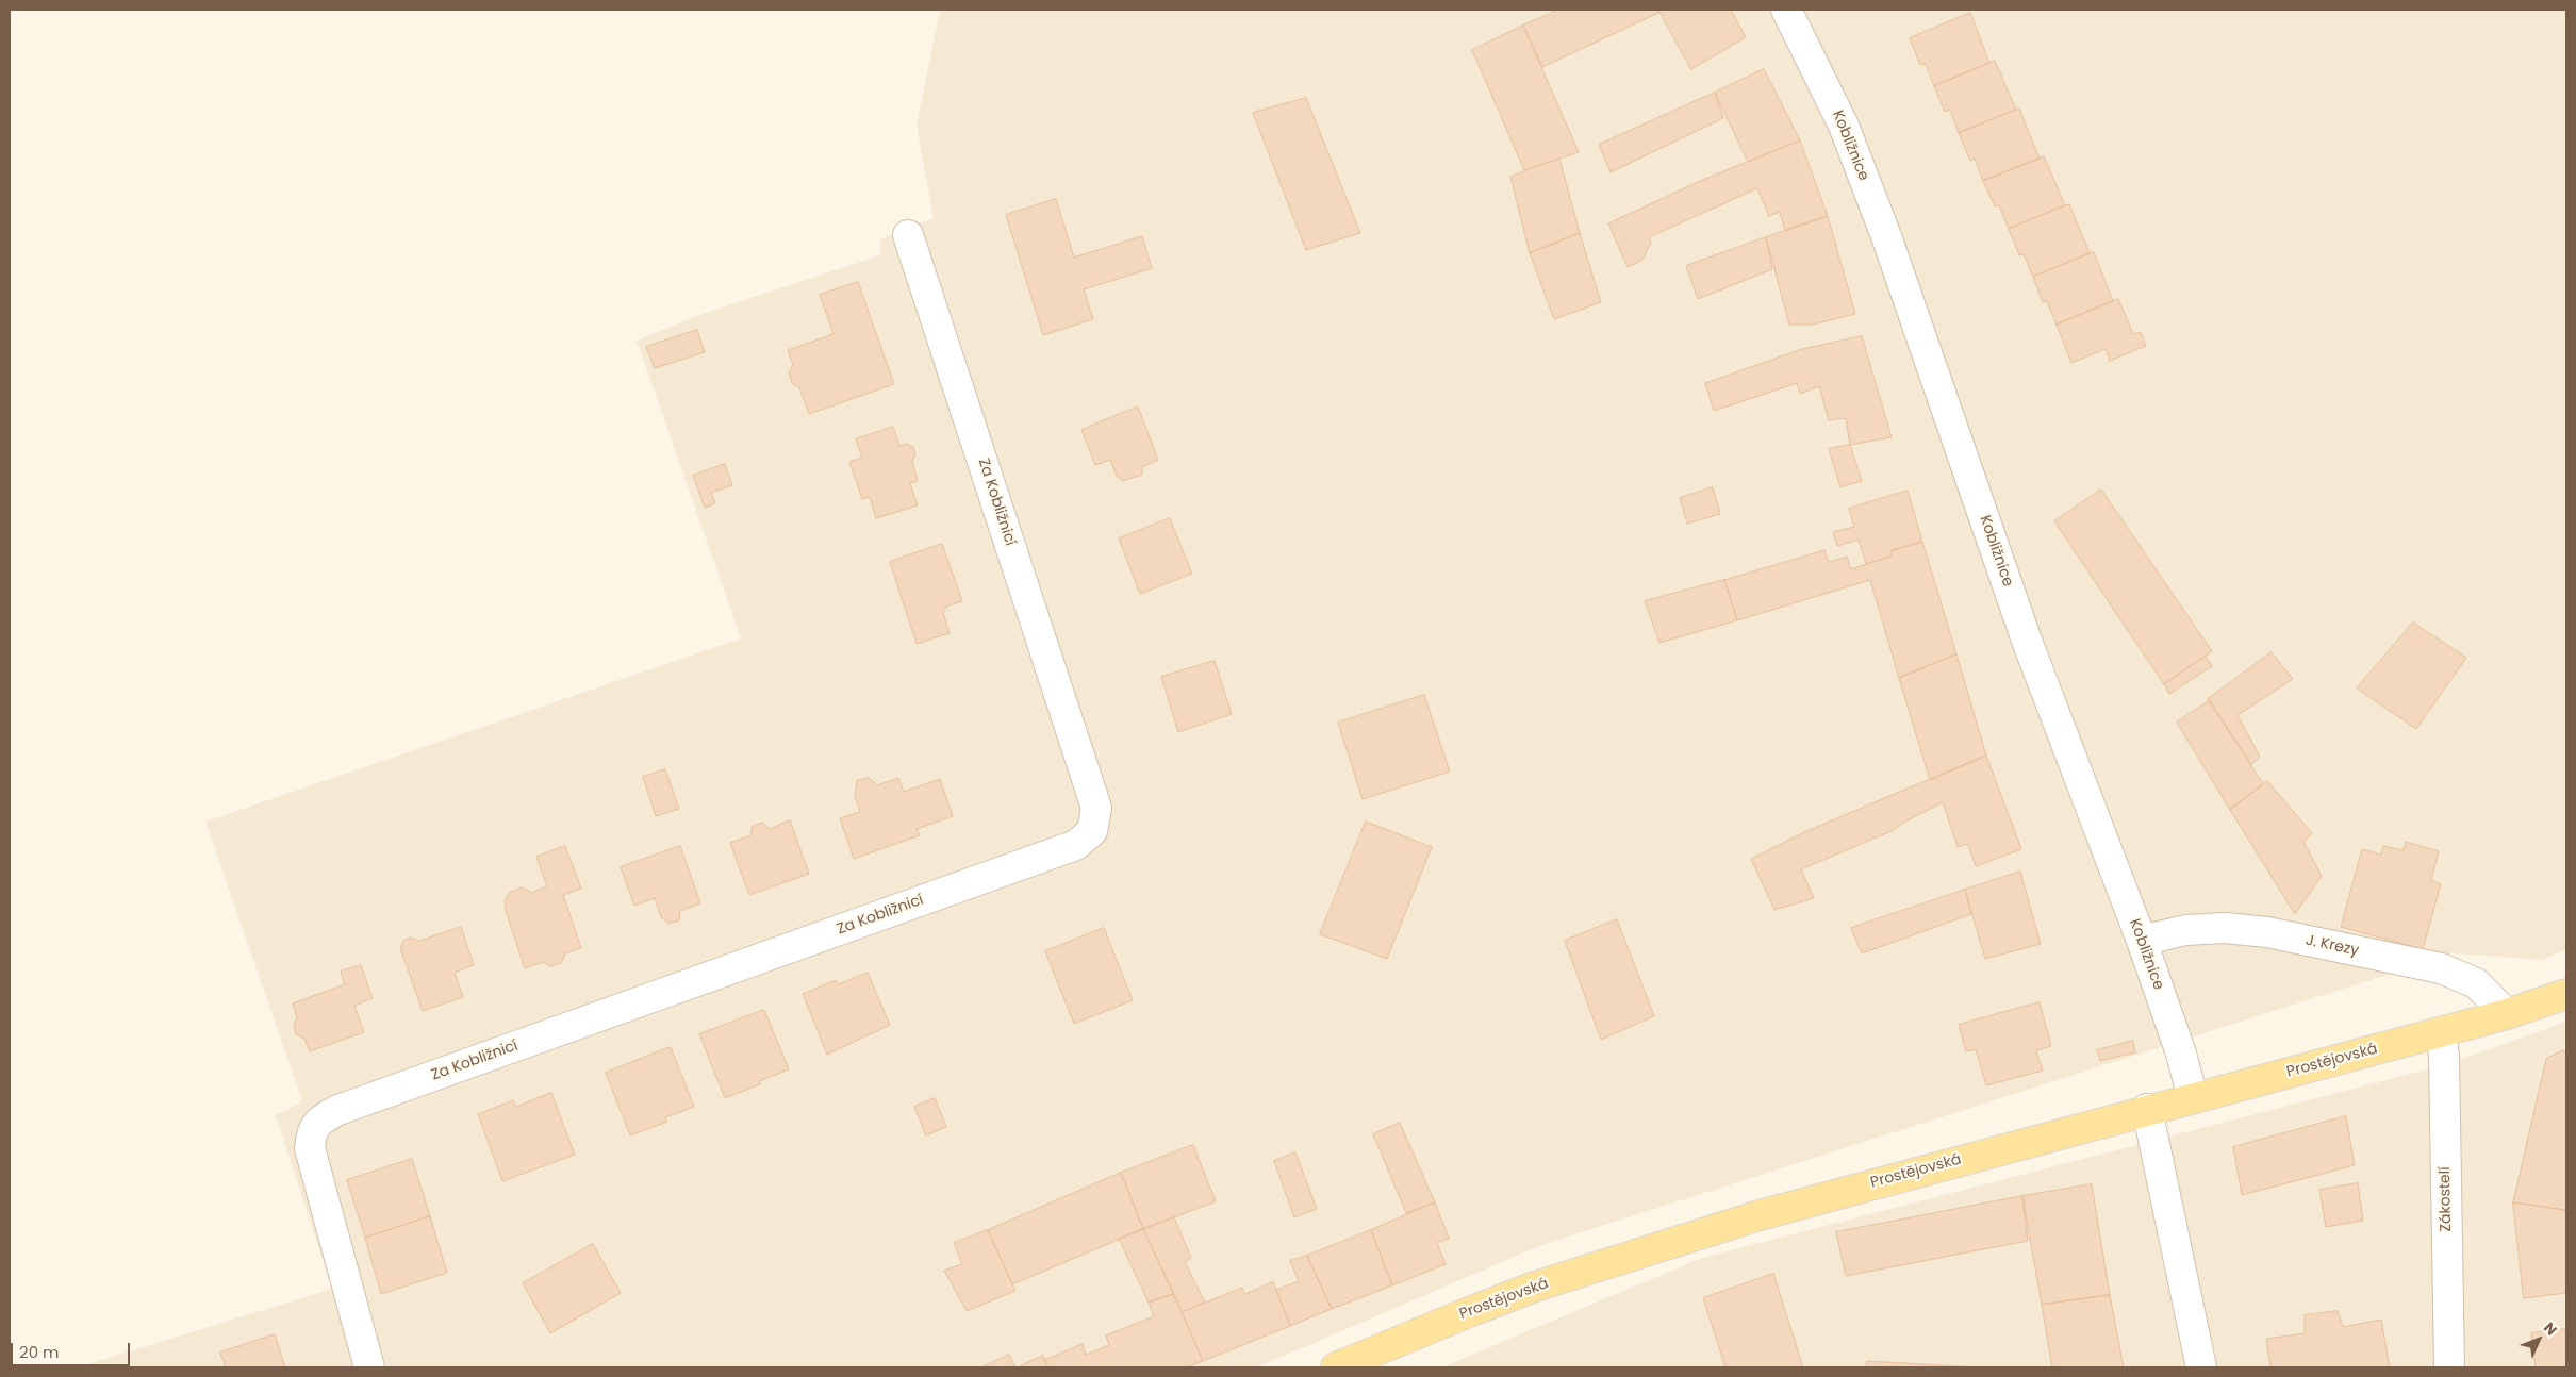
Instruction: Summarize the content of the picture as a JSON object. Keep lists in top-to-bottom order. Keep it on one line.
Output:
{"streets":{"main road":["Prostějovská"],"street":["Kobližnice","Za Kobližnicí","J. Krezy","Zákostelí"]},"crossings":[["Kobližnice","J. Krezy"],["Kobližnice","Prostějovská"],["J. Krezy","Prostějovská"],["Prostějovská","Zákostelí"]],"scale_bar":"20 m","north":"top right"}
